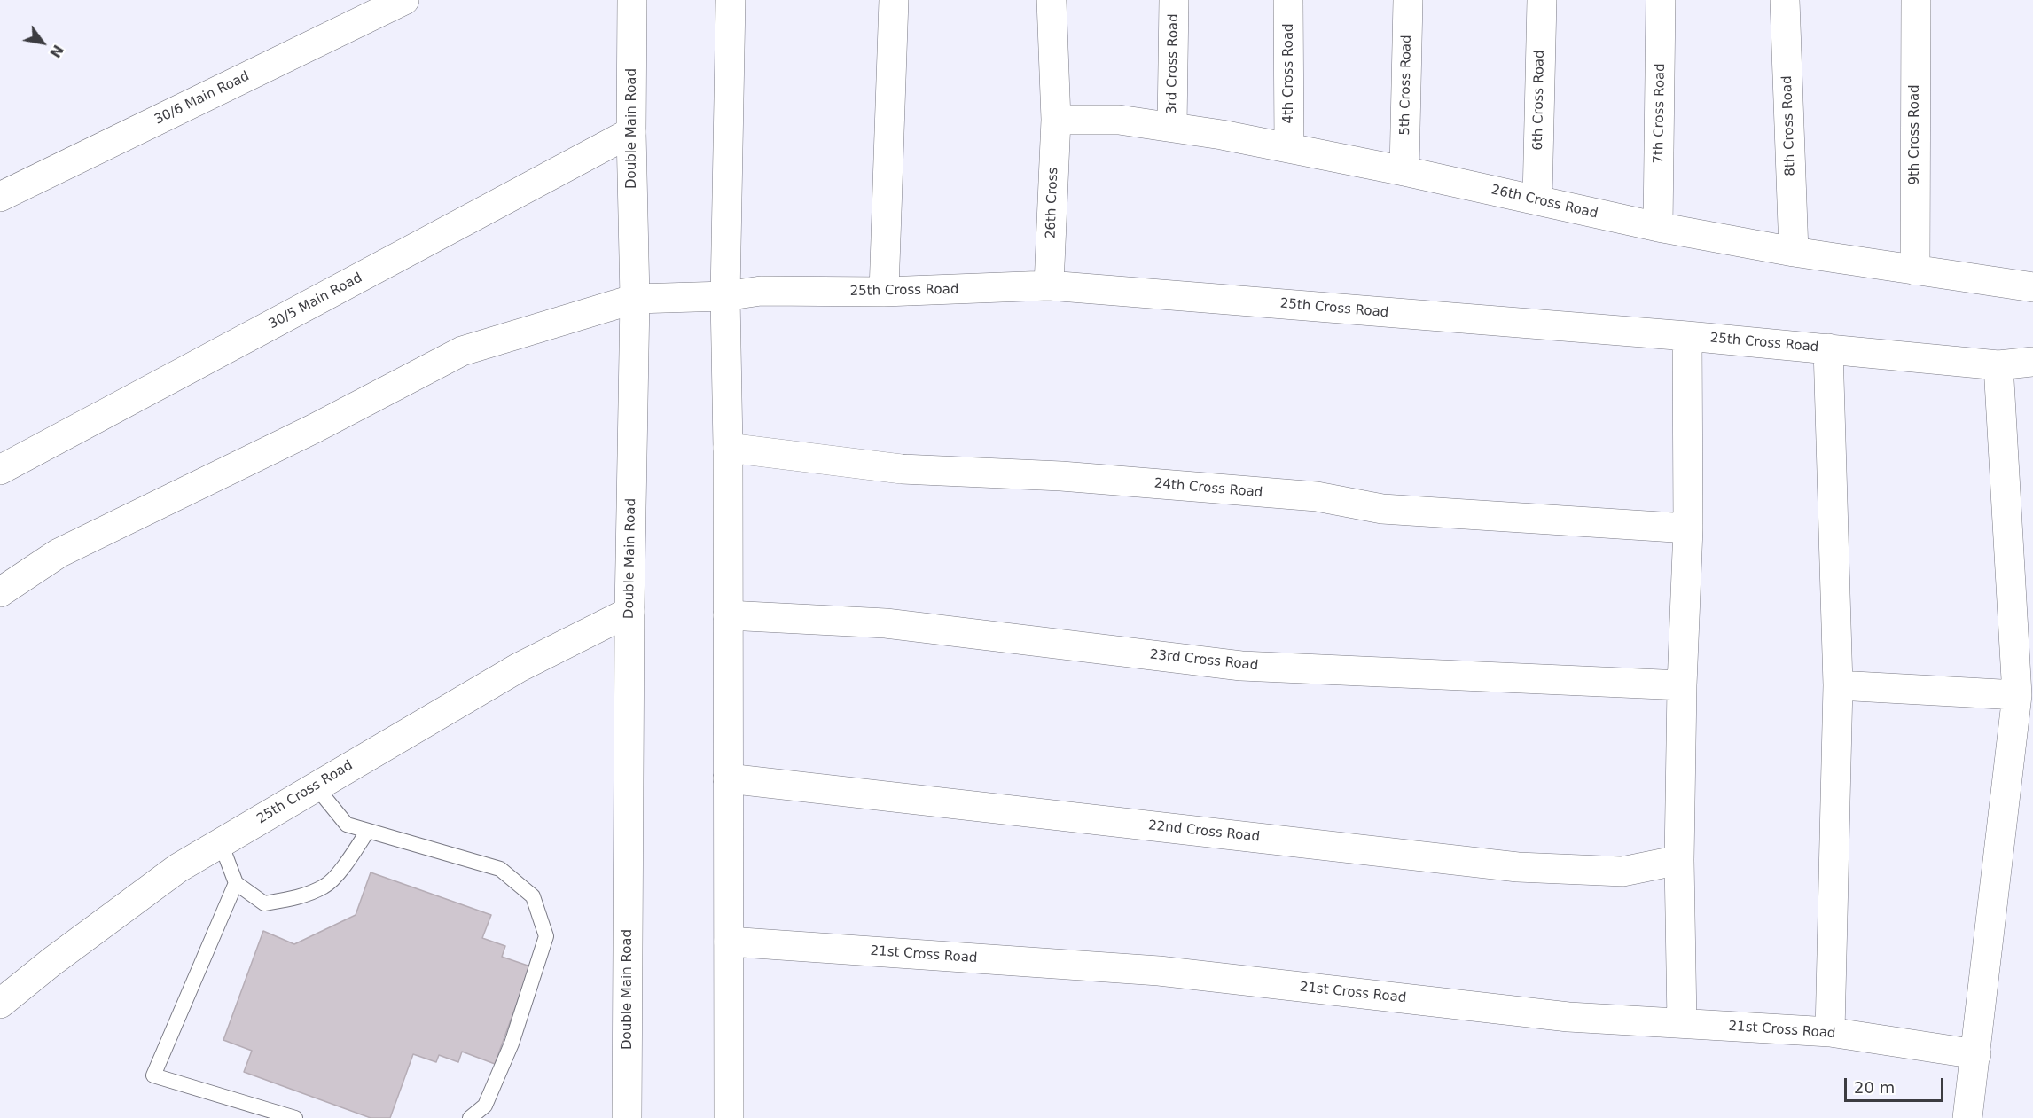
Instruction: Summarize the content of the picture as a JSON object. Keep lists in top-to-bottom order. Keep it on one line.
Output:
{"streets":{"street":["3rd Cross Road","4th Cross Road","5th Cross Road","30/6 Main Road","6th Cross Road","7th Cross Road","8th Cross Road","Double Main Road","9th Cross Road","26th Cross Road","26th Cross","25th Cross Road","30/5 Main Road","24th Cross Road","23rd Cross Road","22nd Cross Road","21st Cross Road"]},"crossings":[["3rd Cross Road","26th Cross Road"],["4th Cross Road","26th Cross Road"],["5th Cross Road","26th Cross Road"],["6th Cross Road","26th Cross Road"],["7th Cross Road","26th Cross Road"],["8th Cross Road","26th Cross Road"],["Double Main Road","25th Cross Road"],["Double Main Road","30/5 Main Road"],["9th Cross Road","26th Cross Road"],["26th Cross Road","26th Cross"],["26th Cross","25th Cross Road"]],"scale_bar":"20 m","north":"bottom right"}
